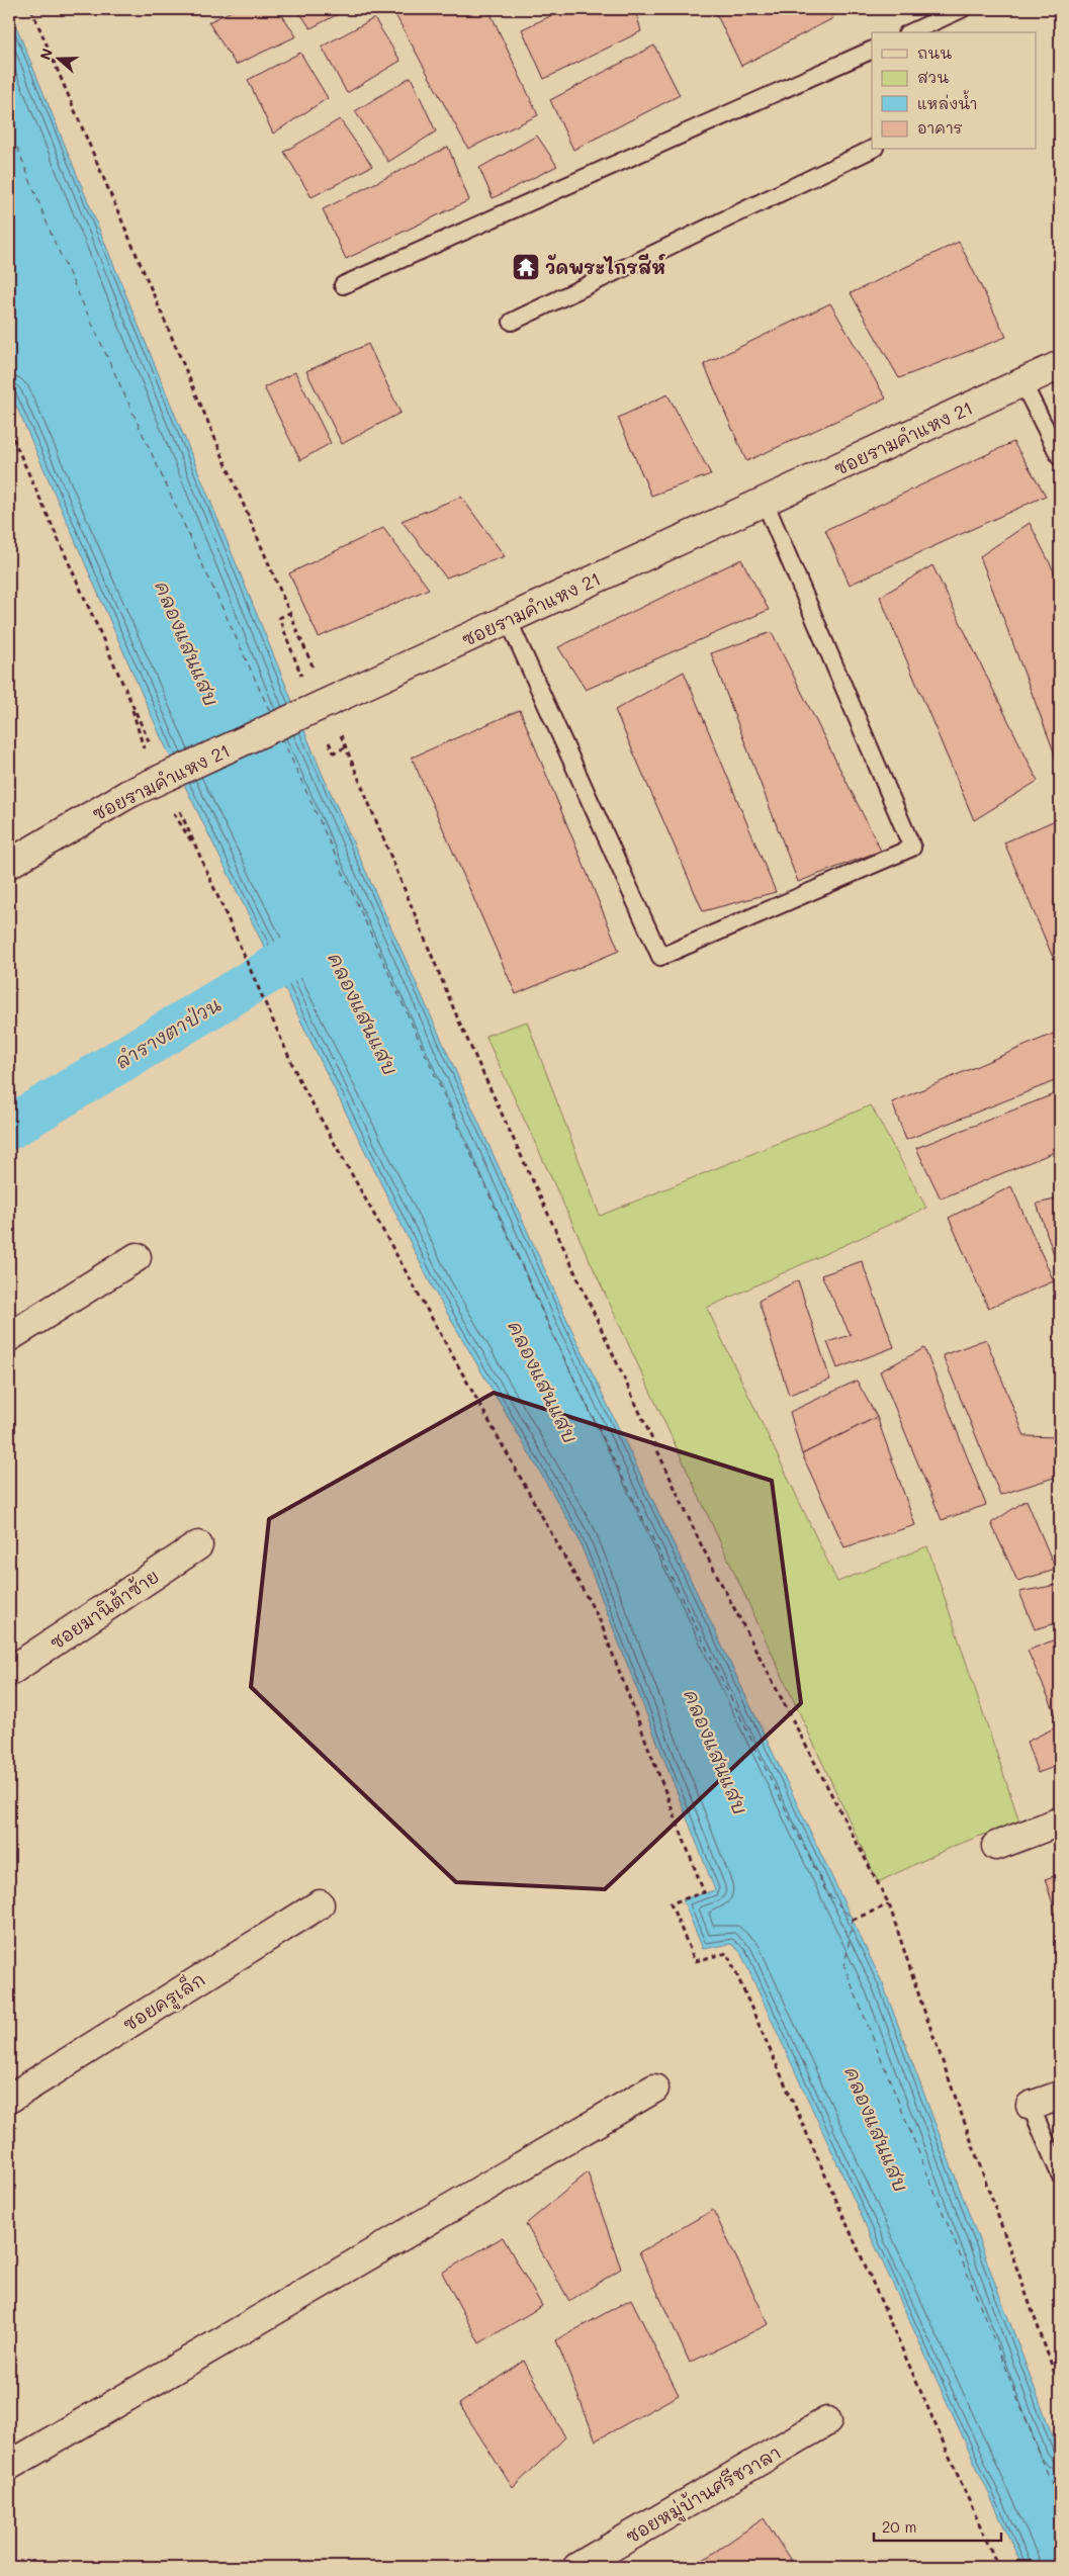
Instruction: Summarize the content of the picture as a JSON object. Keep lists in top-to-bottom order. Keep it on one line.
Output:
{"streets":{"street":["ซอยรามคำแหง 21","ซอยมานิต้าซ้าย","ซอยครูเล็ก","ซอยหมู่บ้านศรีชวาลา"]},"water":["คลองแสนแสบ","ลำรางตาป่วน"],"places":{"temple":["วัดพระไกรสีห์"]},"legend":["ถนน","สวน","แหล่งน้ำ","อาคาร"],"scale_bar":"20 m","north":"left"}
